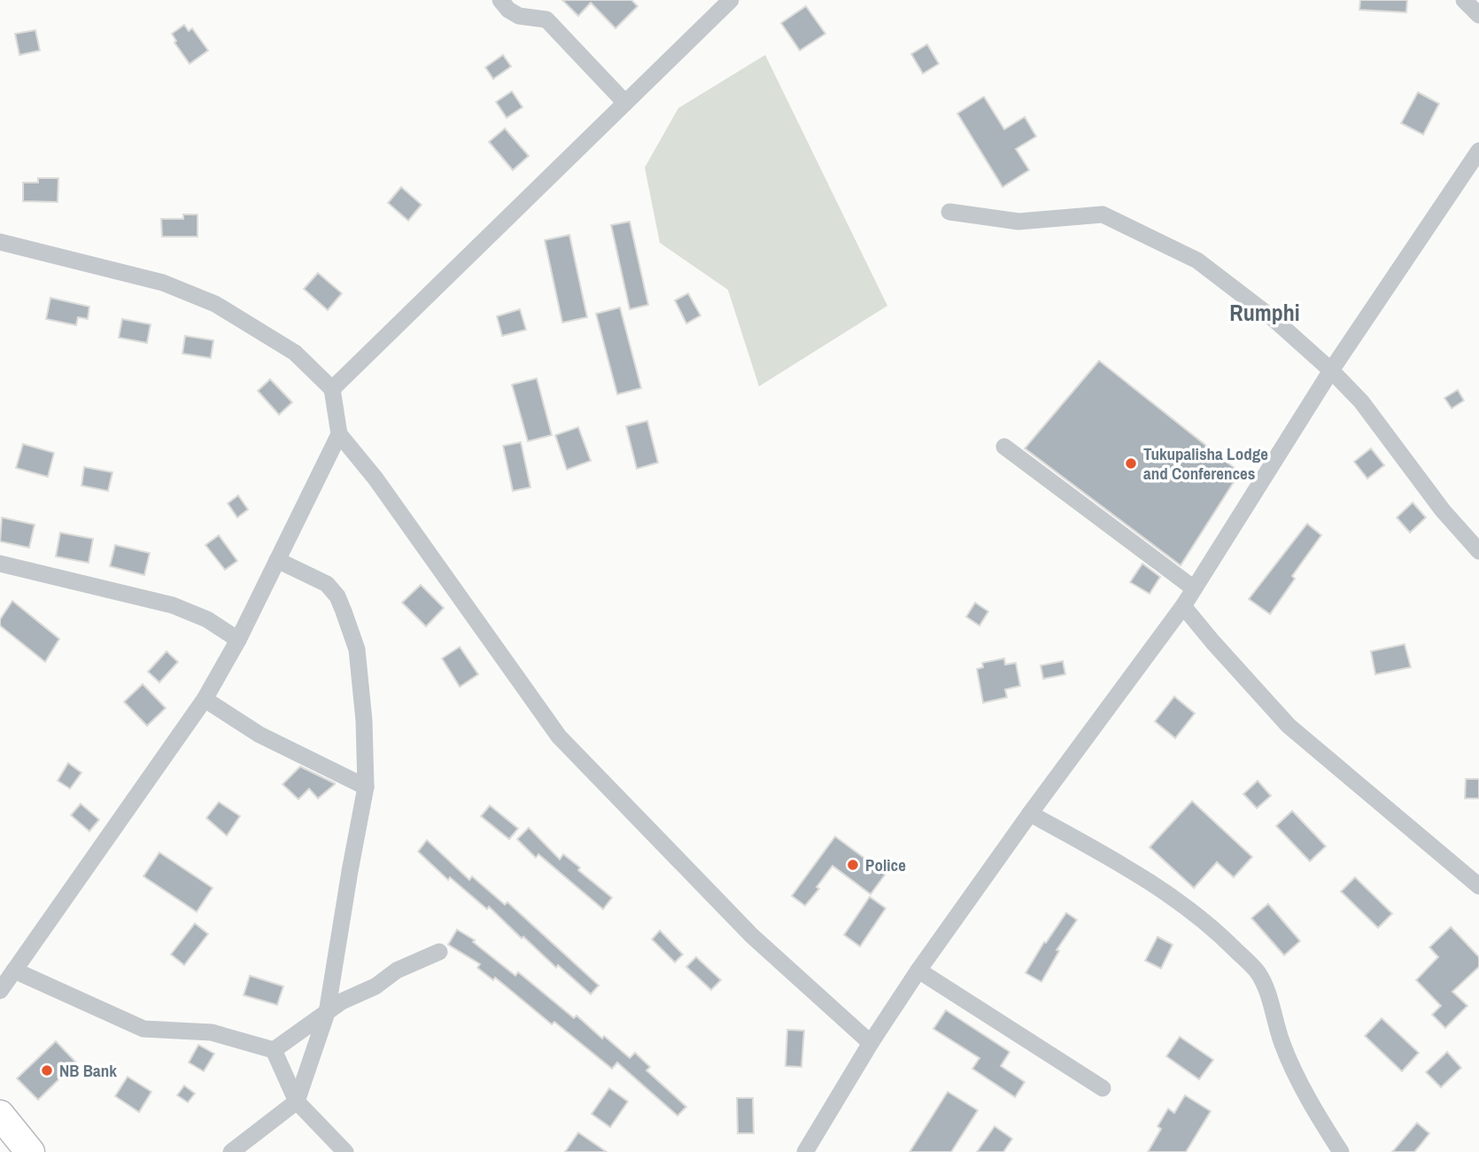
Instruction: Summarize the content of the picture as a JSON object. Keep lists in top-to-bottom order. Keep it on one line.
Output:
{"districts":["Rumphi"],"places":["Tukupalisha Lodge and Conferences","Police","NB Bank"]}
